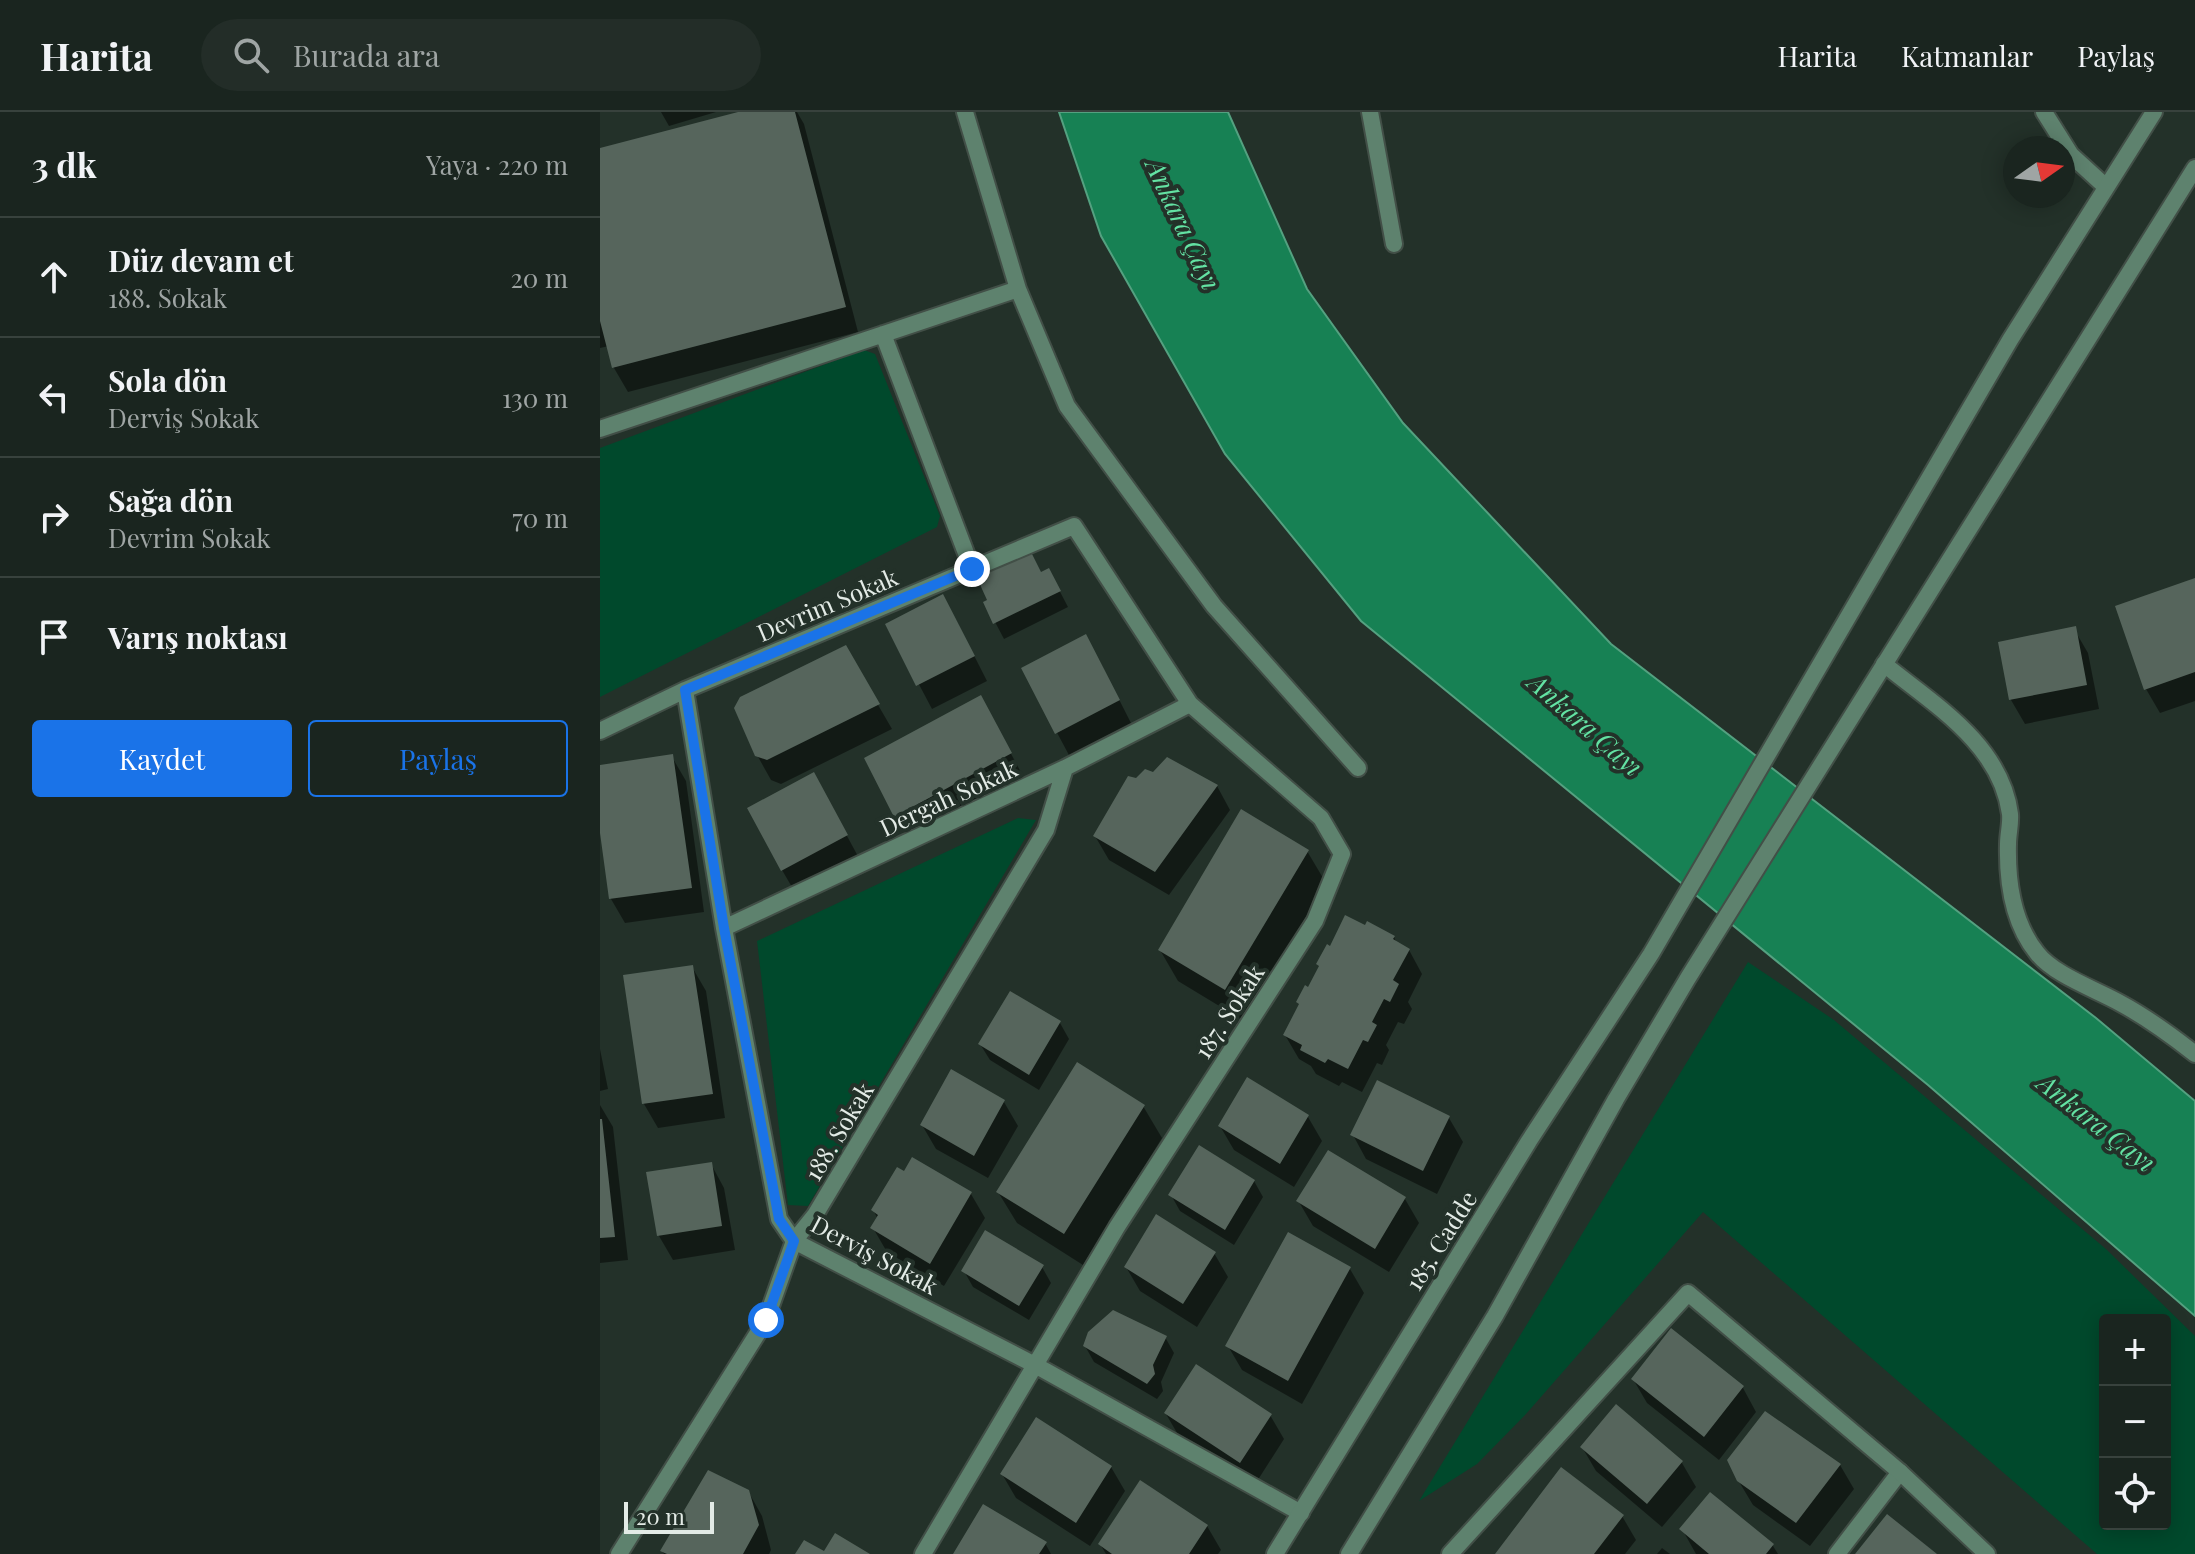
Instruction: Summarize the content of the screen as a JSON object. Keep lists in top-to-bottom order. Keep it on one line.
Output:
{"streets":{"street":["Devrim Sokak","Dergah Sokak","187. Sokak","188. Sokak","185. Cadde","Derviş Sokak"]},"crossings":[["Devrim Sokak","187. Sokak"],["Devrim Sokak","Derviş Sokak"],["Dergah Sokak","187. Sokak"],["Dergah Sokak","188. Sokak"],["Dergah Sokak","Derviş Sokak"],["187. Sokak","Derviş Sokak"],["188. Sokak","Derviş Sokak"],["185. Cadde","Derviş Sokak"]],"water":["Ankara Çayı"],"scale_bar":"20 m","north":"right","page":{"header":"Harita","search":"Burada ara","nav":["Harita","Katmanlar","Paylaş"],"heading":["3 dk","Yaya · 220 m"],"list":[["Düz devam et","188. Sokak","20 m"],["Sola dön","Derviş Sokak","130 m"],["Sağa dön","Devrim Sokak","70 m"],"Varış noktası"],"buttons":["Kaydet","Paylaş"],"map_buttons":["+","−"],"scale":"20 m"}}
